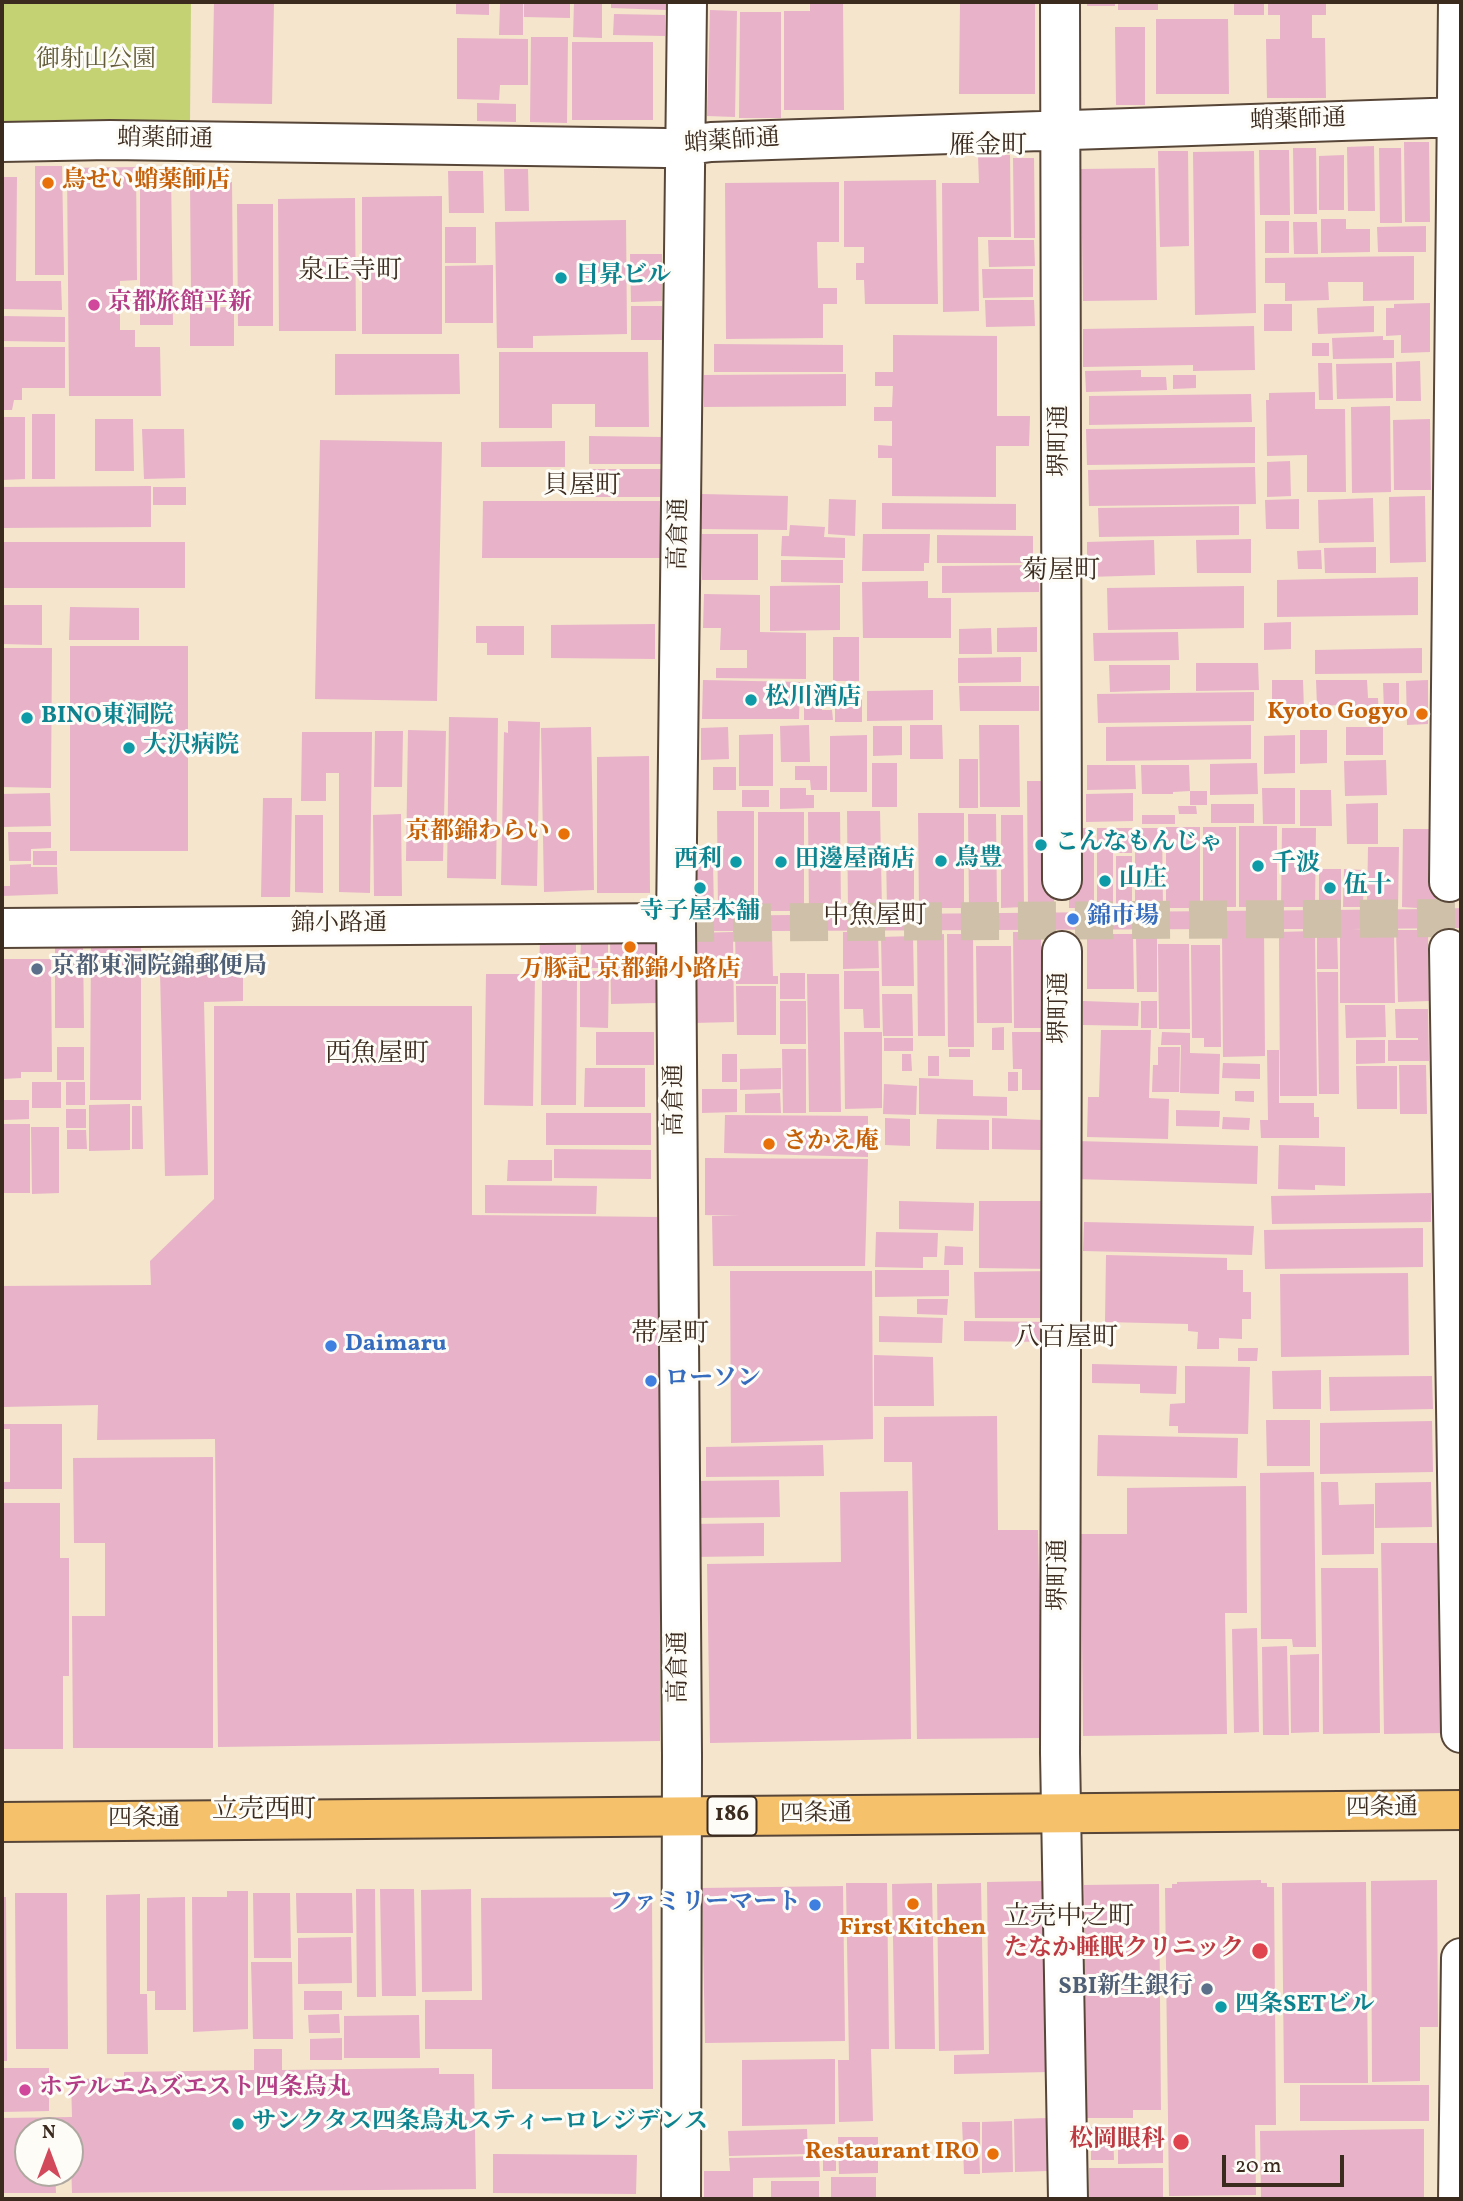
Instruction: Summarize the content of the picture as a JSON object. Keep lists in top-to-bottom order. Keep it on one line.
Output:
{"streets":{"main road":["四条通","186"],"street":["蛸薬師通","堺町通","高倉通","錦小路通"]},"crossings":[["蛸薬師通","堺町通"],["蛸薬師通","高倉通"],["堺町通","四条通"],["高倉通","錦小路通"],["高倉通","四条通"]],"districts":["雁金町","泉正寺町","貝屋町","菊屋町","中魚屋町","西魚屋町","帯屋町","八百屋町","立売西町","立売中之町"],"parks":["御射山公園"],"places":["鳥せい蛸薬師店","日昇ビル","京都旅館平新","松川酒店","Kyoto Gogyo","BINO東洞院","大沢病院","京都錦わらい","こんなもんじゃ","鳥豊","西利","田邊屋商店","千波","山庄","寺子屋本舗","伍十","錦市場","万豚記 京都錦小路店","京都東洞院錦郵便局","さかえ庵","Daimaru","ローソン","First Kitchen","ファミリーマート","たなか睡眠クリニック","SBI新生銀行","四条SETビル","ホテルエムズエスト四条烏丸","サンクタス四条烏丸スティーロレジデンス","松岡眼科","Restaurant IRO"],"scale_bar":"20 m","north":"top"}
